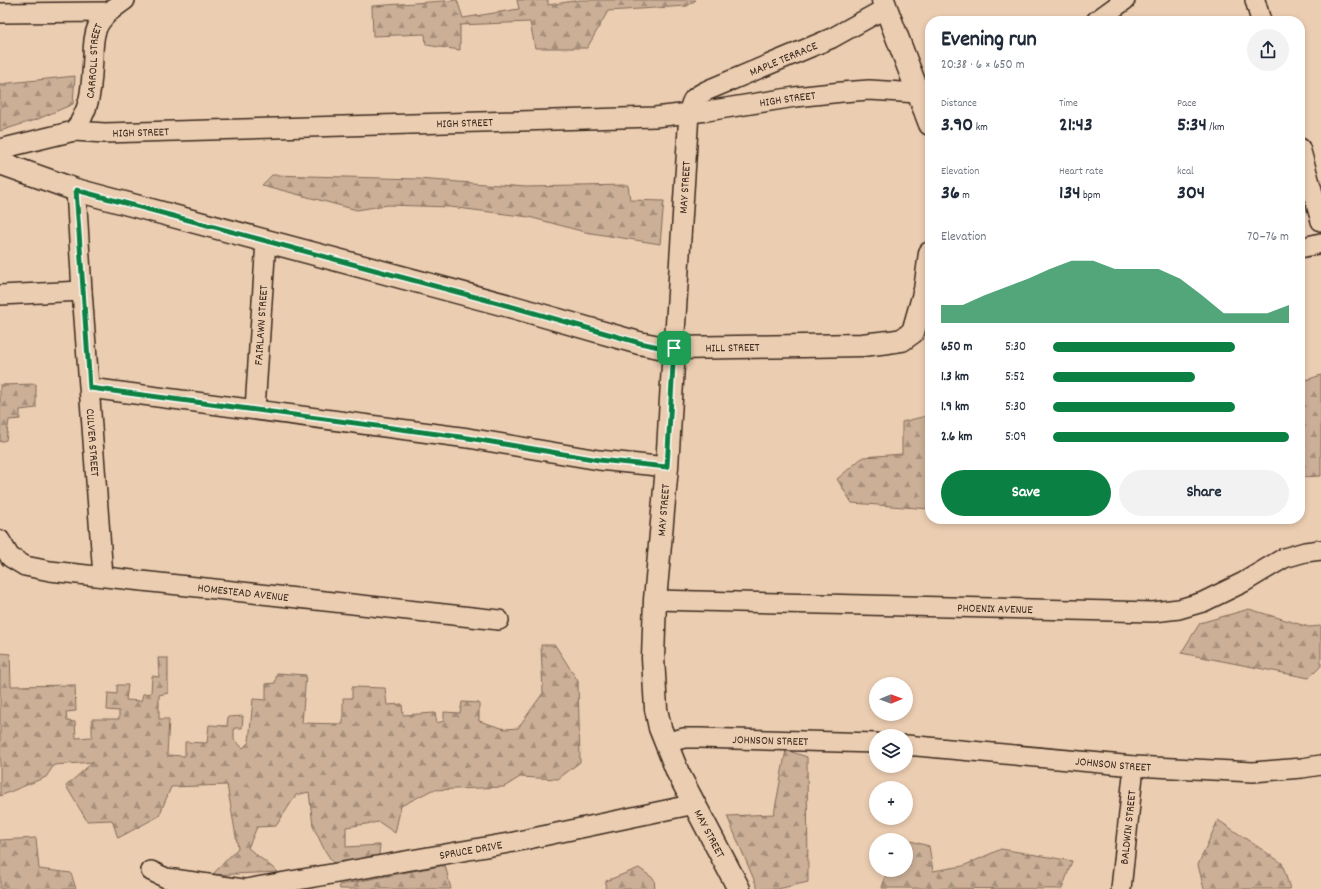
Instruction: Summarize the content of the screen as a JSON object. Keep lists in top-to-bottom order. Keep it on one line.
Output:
{"streets":{"street":["MAPLE TERRACE","CARROLL STREET","HIGH STREET","MAY STREET","FAIRLAWN STREET","HILL STREET","CULVER STREET","HOMESTEAD AVENUE","PHOENIX AVENUE","JOHNSON STREET","BALDWIN STREET","SPRUCE DRIVE"]},"crossings":[["MAPLE TERRACE","HIGH STREET"],["MAPLE TERRACE","MAY STREET"],["CARROLL STREET","HIGH STREET"],["HIGH STREET","MAY STREET"],["MAY STREET","HILL STREET"],["MAY STREET","PHOENIX AVENUE"],["MAY STREET","JOHNSON STREET"],["MAY STREET","SPRUCE DRIVE"],["FAIRLAWN STREET","HILL STREET"],["HILL STREET","CULVER STREET"],["CULVER STREET","HOMESTEAD AVENUE"],["JOHNSON STREET","BALDWIN STREET"]],"north":"right","page":{"heading":["Evening run","20:38 · 6 × 650 m"],"stats":[["Distance","3.90 km"],["Time","21:43"],["Pace","5:34 /km"],["Elevation","36 m"],["Heart rate","134 bpm"],["kcal","304"]],"chart":["Elevation","70–76 m"],"list":[{"name":"650 m","note":"5:30"},{"name":"1.3 km","note":"5:52"},{"name":"1.9 km","note":"5:30"},{"name":"2.6 km","note":"5:09"}],"buttons":["Save","Share"],"map_buttons":["+","−"]}}
